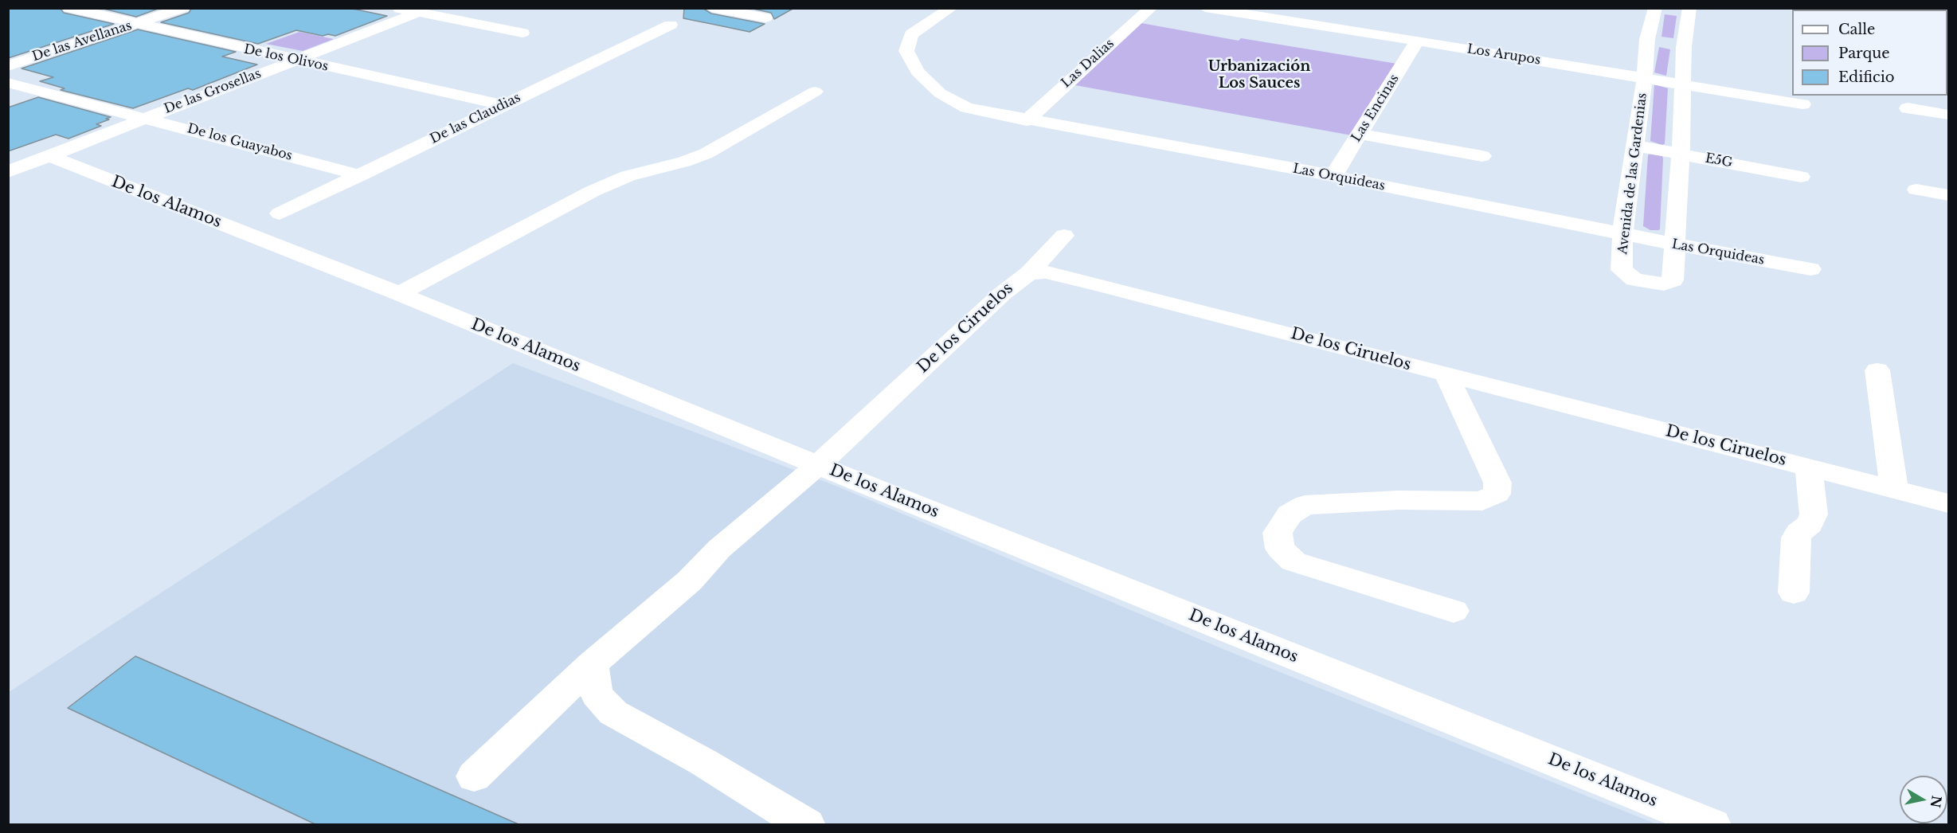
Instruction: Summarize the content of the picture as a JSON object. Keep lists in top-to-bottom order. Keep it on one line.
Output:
{"streets":{"street":["De las Avellanas","Los Arupos","De los Olivos","Las Dalias","De las Grosellas","Las Encinas","De las Claudias","De los Guayabos","E5G","Avenida de las Gardenias","Las Orquideas","De los Alamos","De los Ciruelos"]},"crossings":[["De las Avellanas","De los Olivos"],["Los Arupos","Las Encinas"],["Los Arupos","Avenida de las Gardenias"],["De los Olivos","De las Grosellas"],["De los Olivos","De las Claudias"],["Las Dalias","Las Orquideas"],["De las Grosellas","De los Guayabos"],["Las Encinas","Las Orquideas"],["De las Claudias","De los Guayabos"],["E5G","Avenida de las Gardenias"],["Avenida de las Gardenias","Las Orquideas"],["De los Alamos","De los Ciruelos"]],"districts":["Urbanización Los Sauces"],"legend":["Calle","Parque","Edificio"],"north":"right"}
